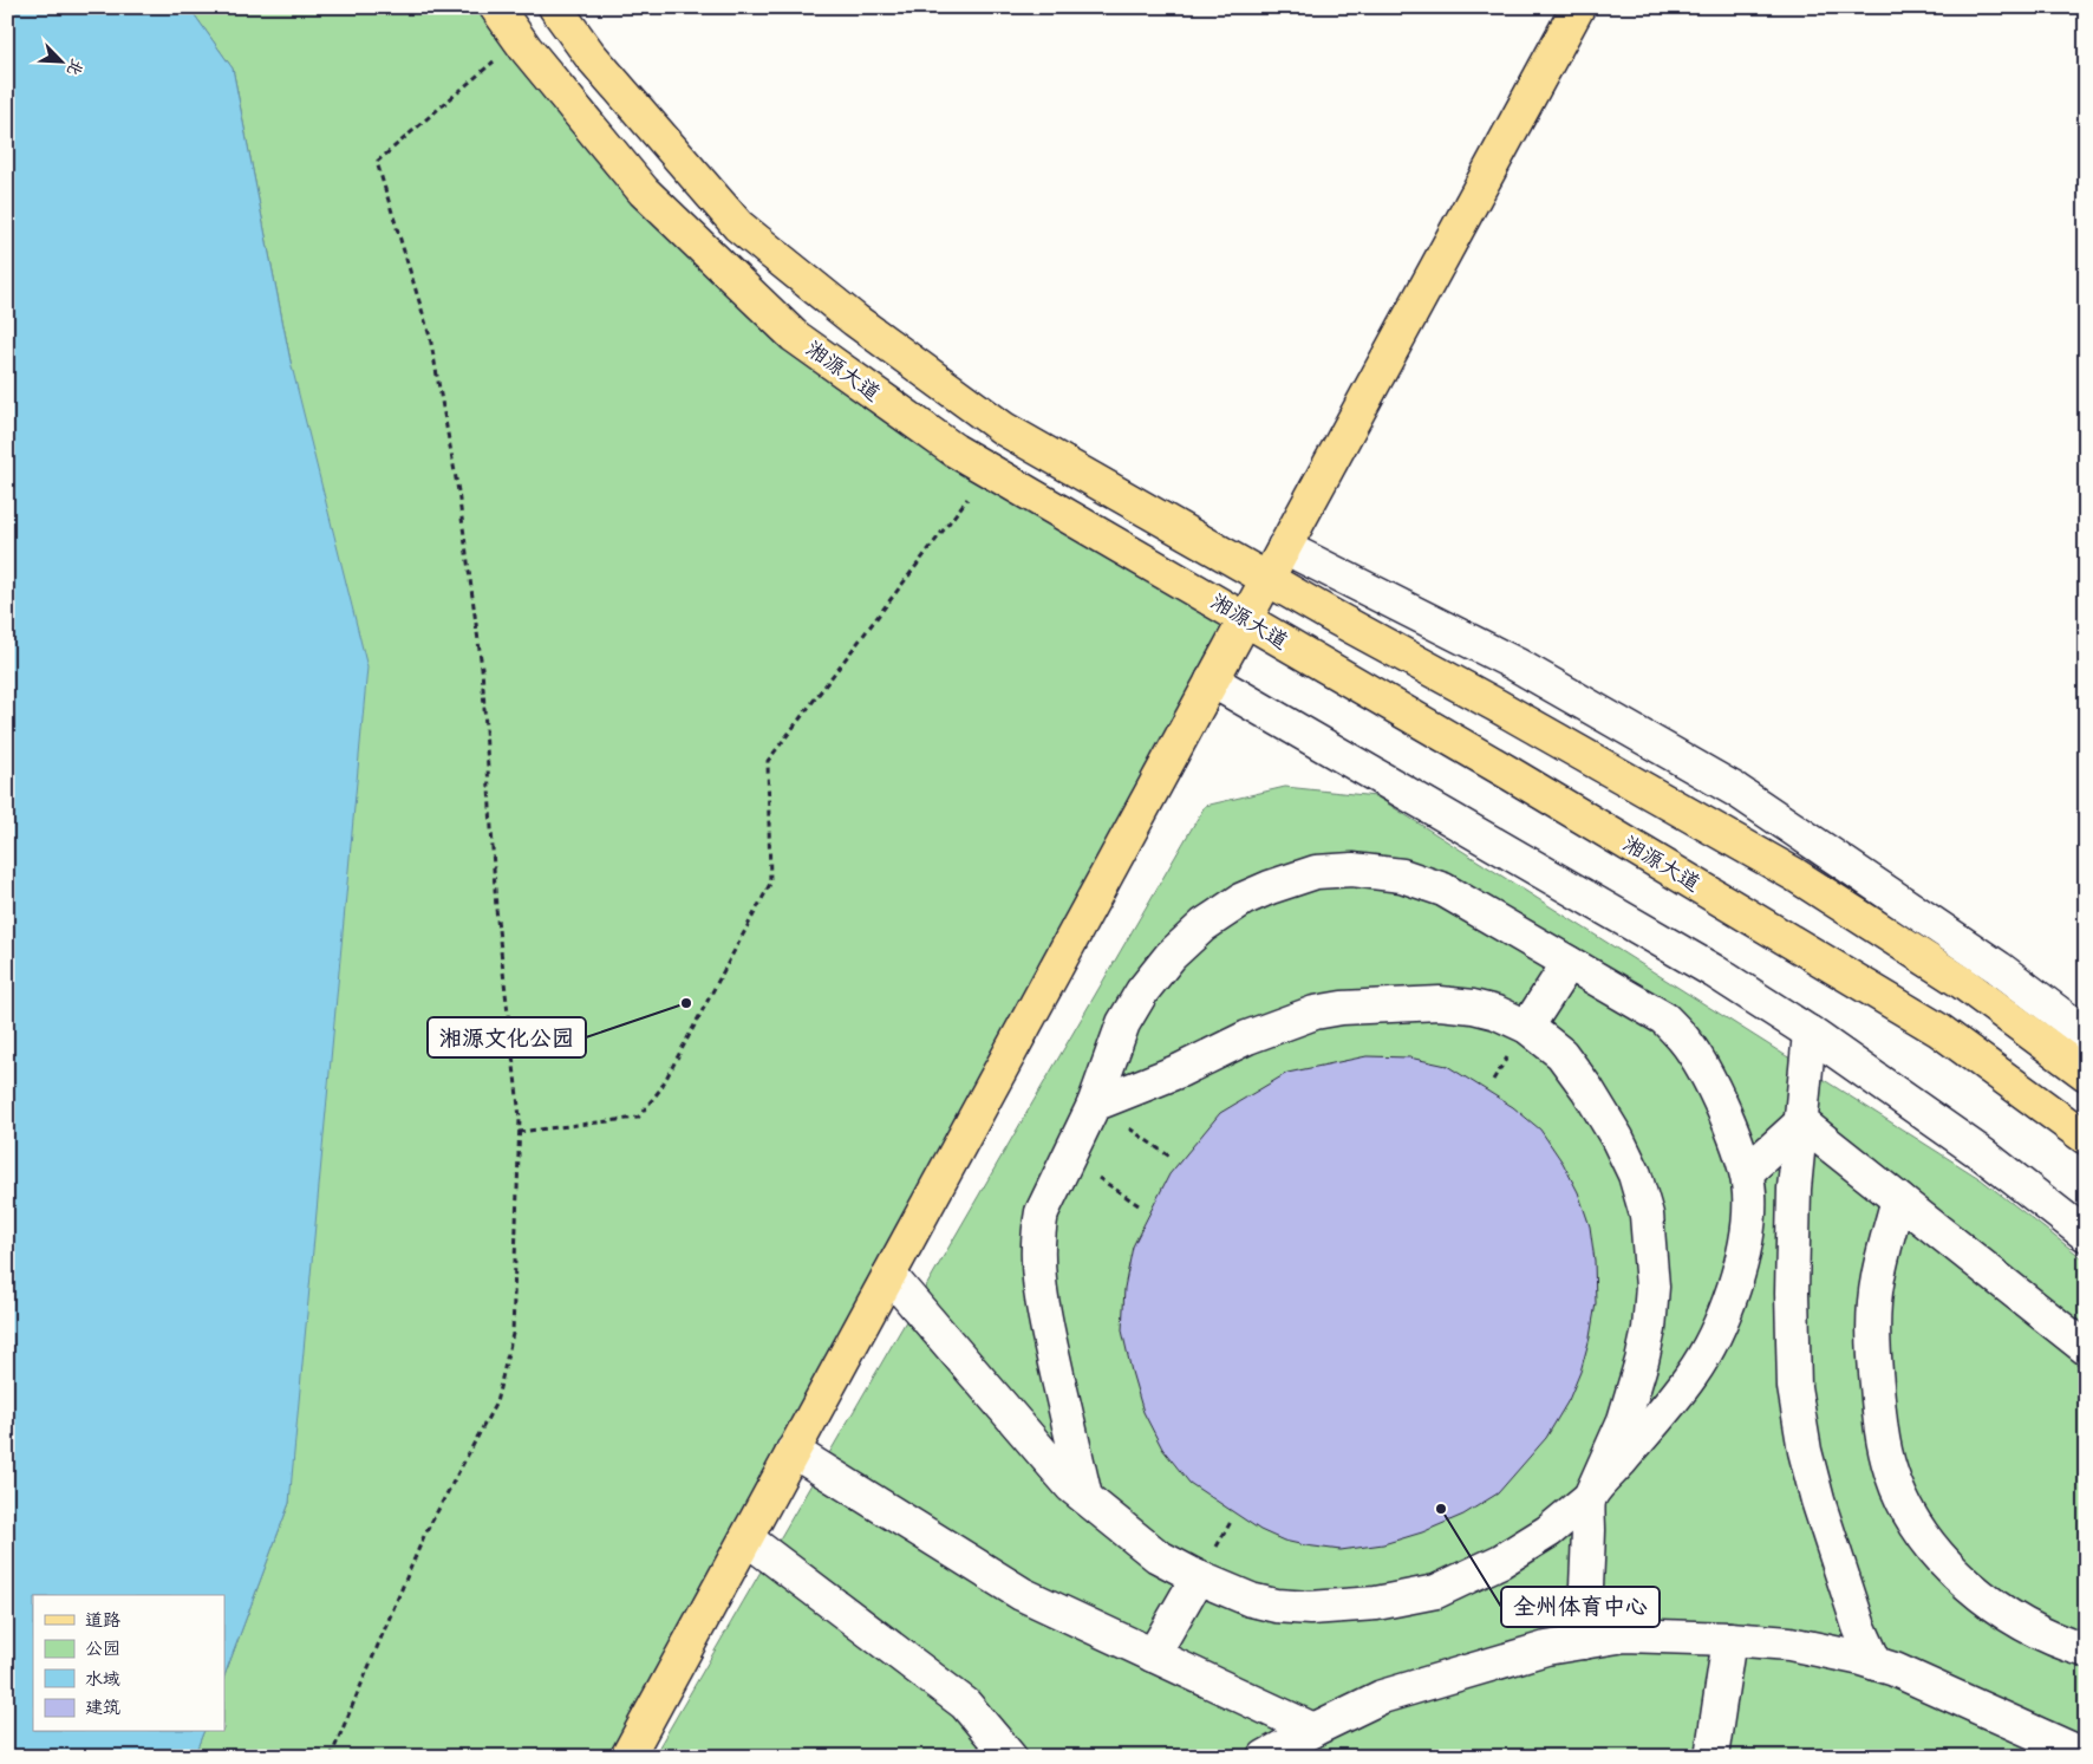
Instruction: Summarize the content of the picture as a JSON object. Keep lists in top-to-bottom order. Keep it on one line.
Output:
{"streets":{"main road":["湘源大道"]},"places":["湘源文化公园","全州体育中心"],"legend":["道路","公园","水域","建筑"],"north":"bottom right"}
